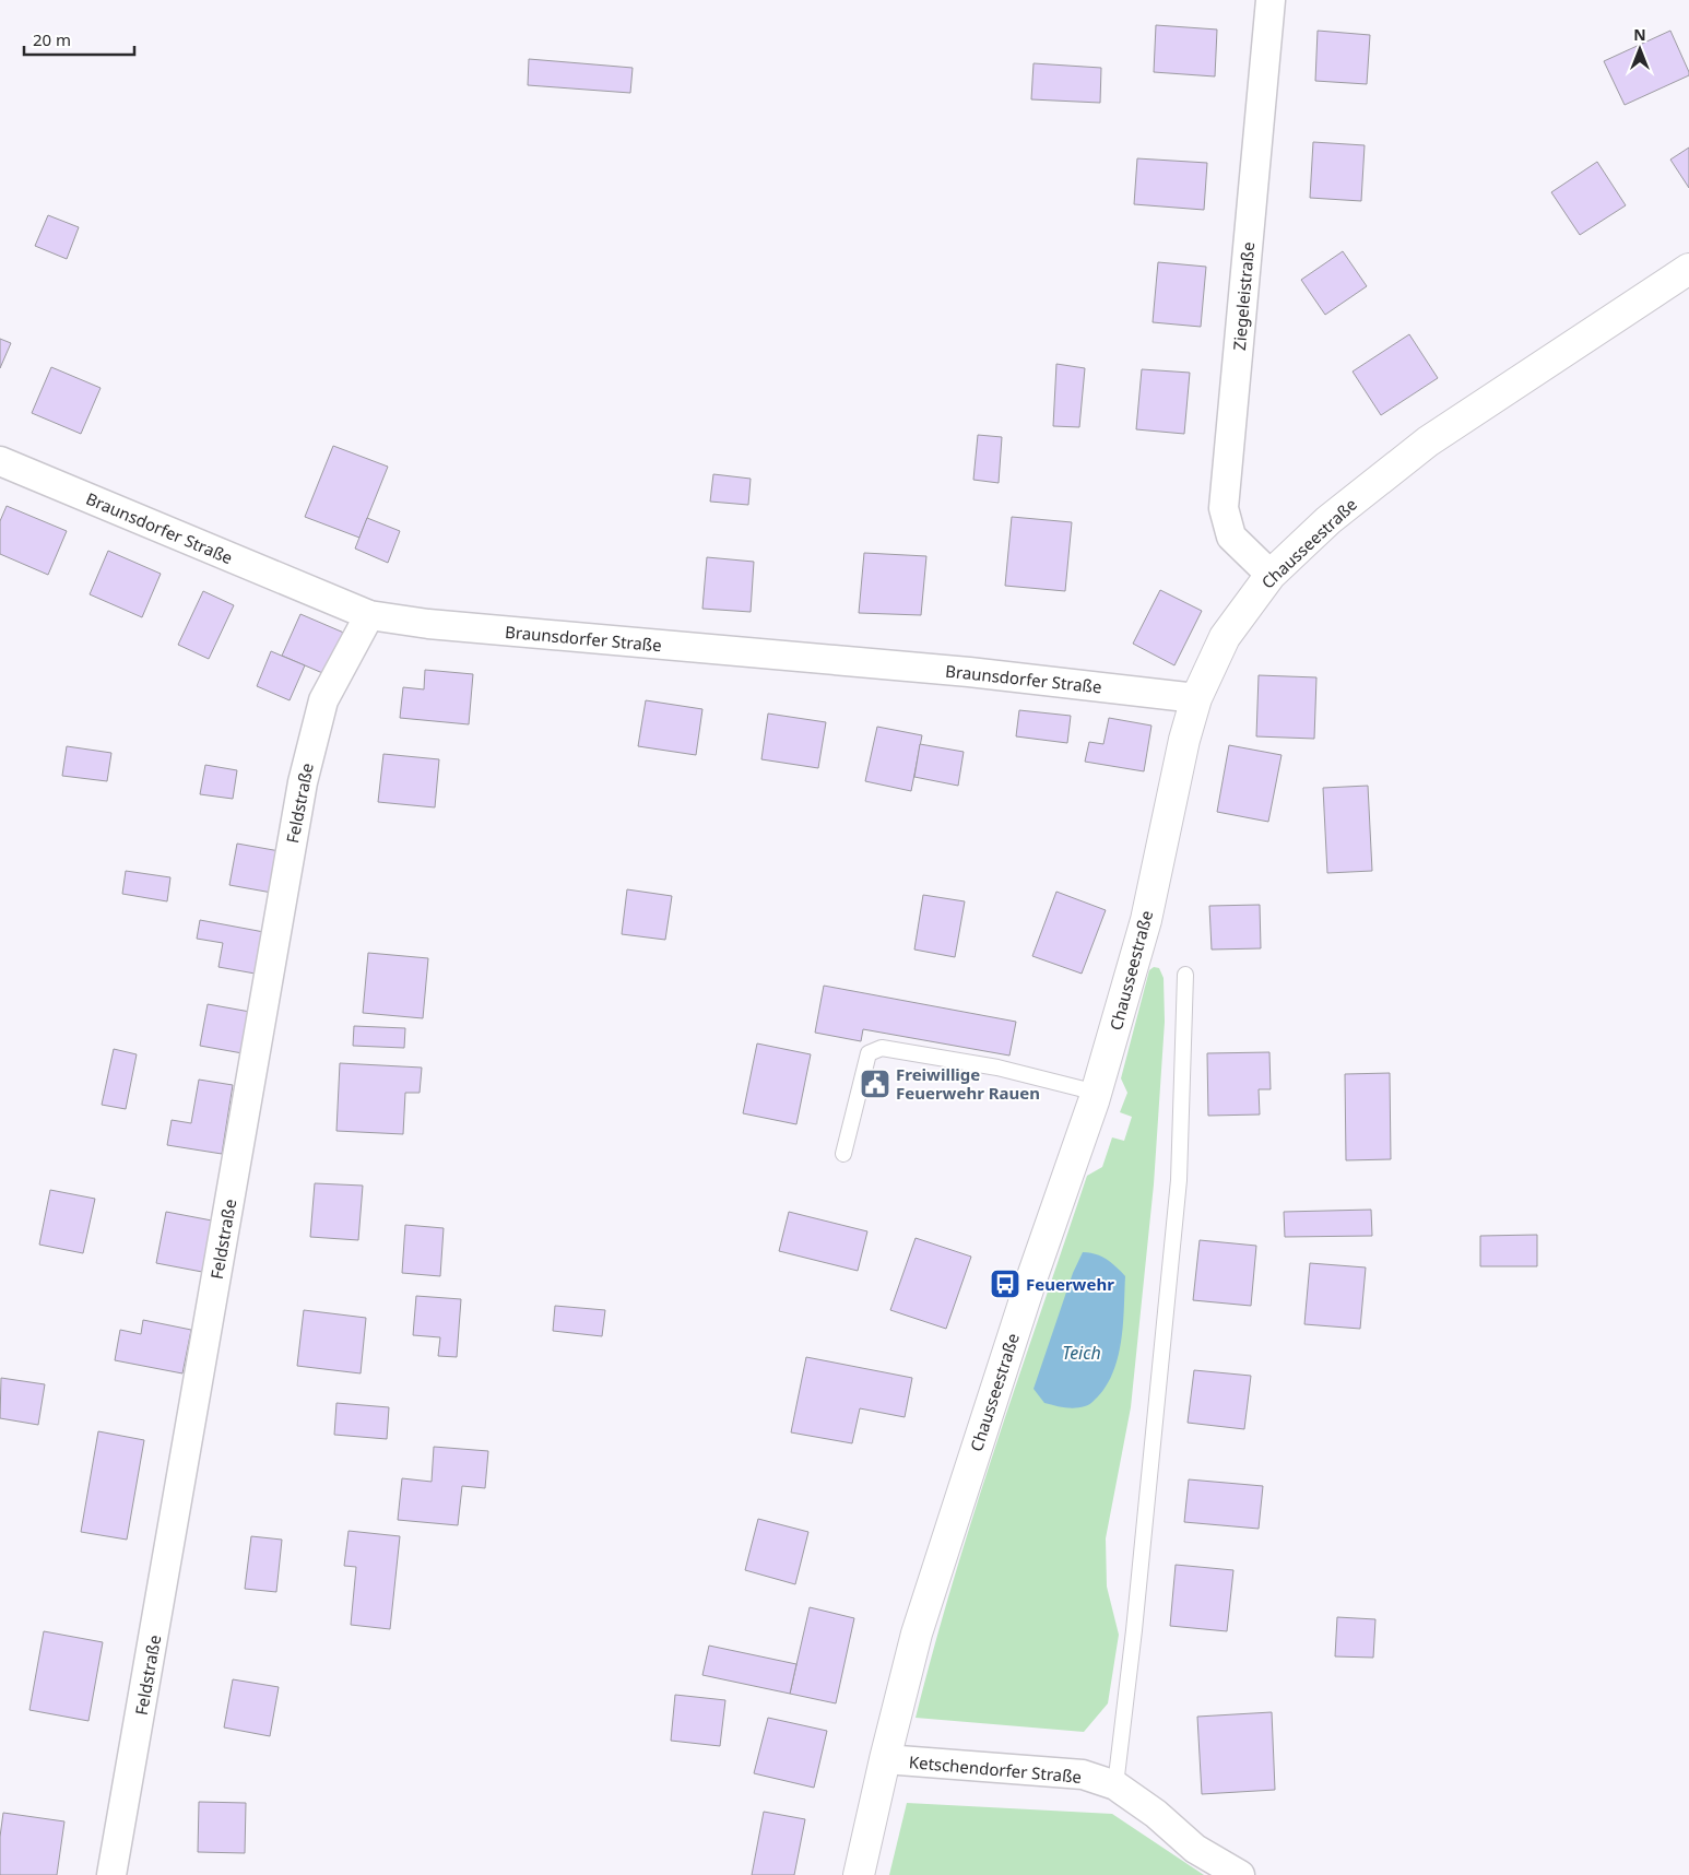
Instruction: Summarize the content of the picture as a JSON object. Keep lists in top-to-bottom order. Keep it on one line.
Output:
{"streets":{"main road":["Chausseestraße"],"street":["Ziegeleistraße","Braunsdorfer Straße","Feldstraße","Ketschendorfer Straße"]},"crossings":[["Ziegeleistraße","Chausseestraße"],["Braunsdorfer Straße","Chausseestraße"],["Braunsdorfer Straße","Feldstraße"],["Chausseestraße","Ketschendorfer Straße"]],"water":["Teich"],"places":{"public building":["Freiwillige Feuerwehr Rauen"],"bus stop":["Feuerwehr"]},"scale_bar":"20 m","north":"top"}
